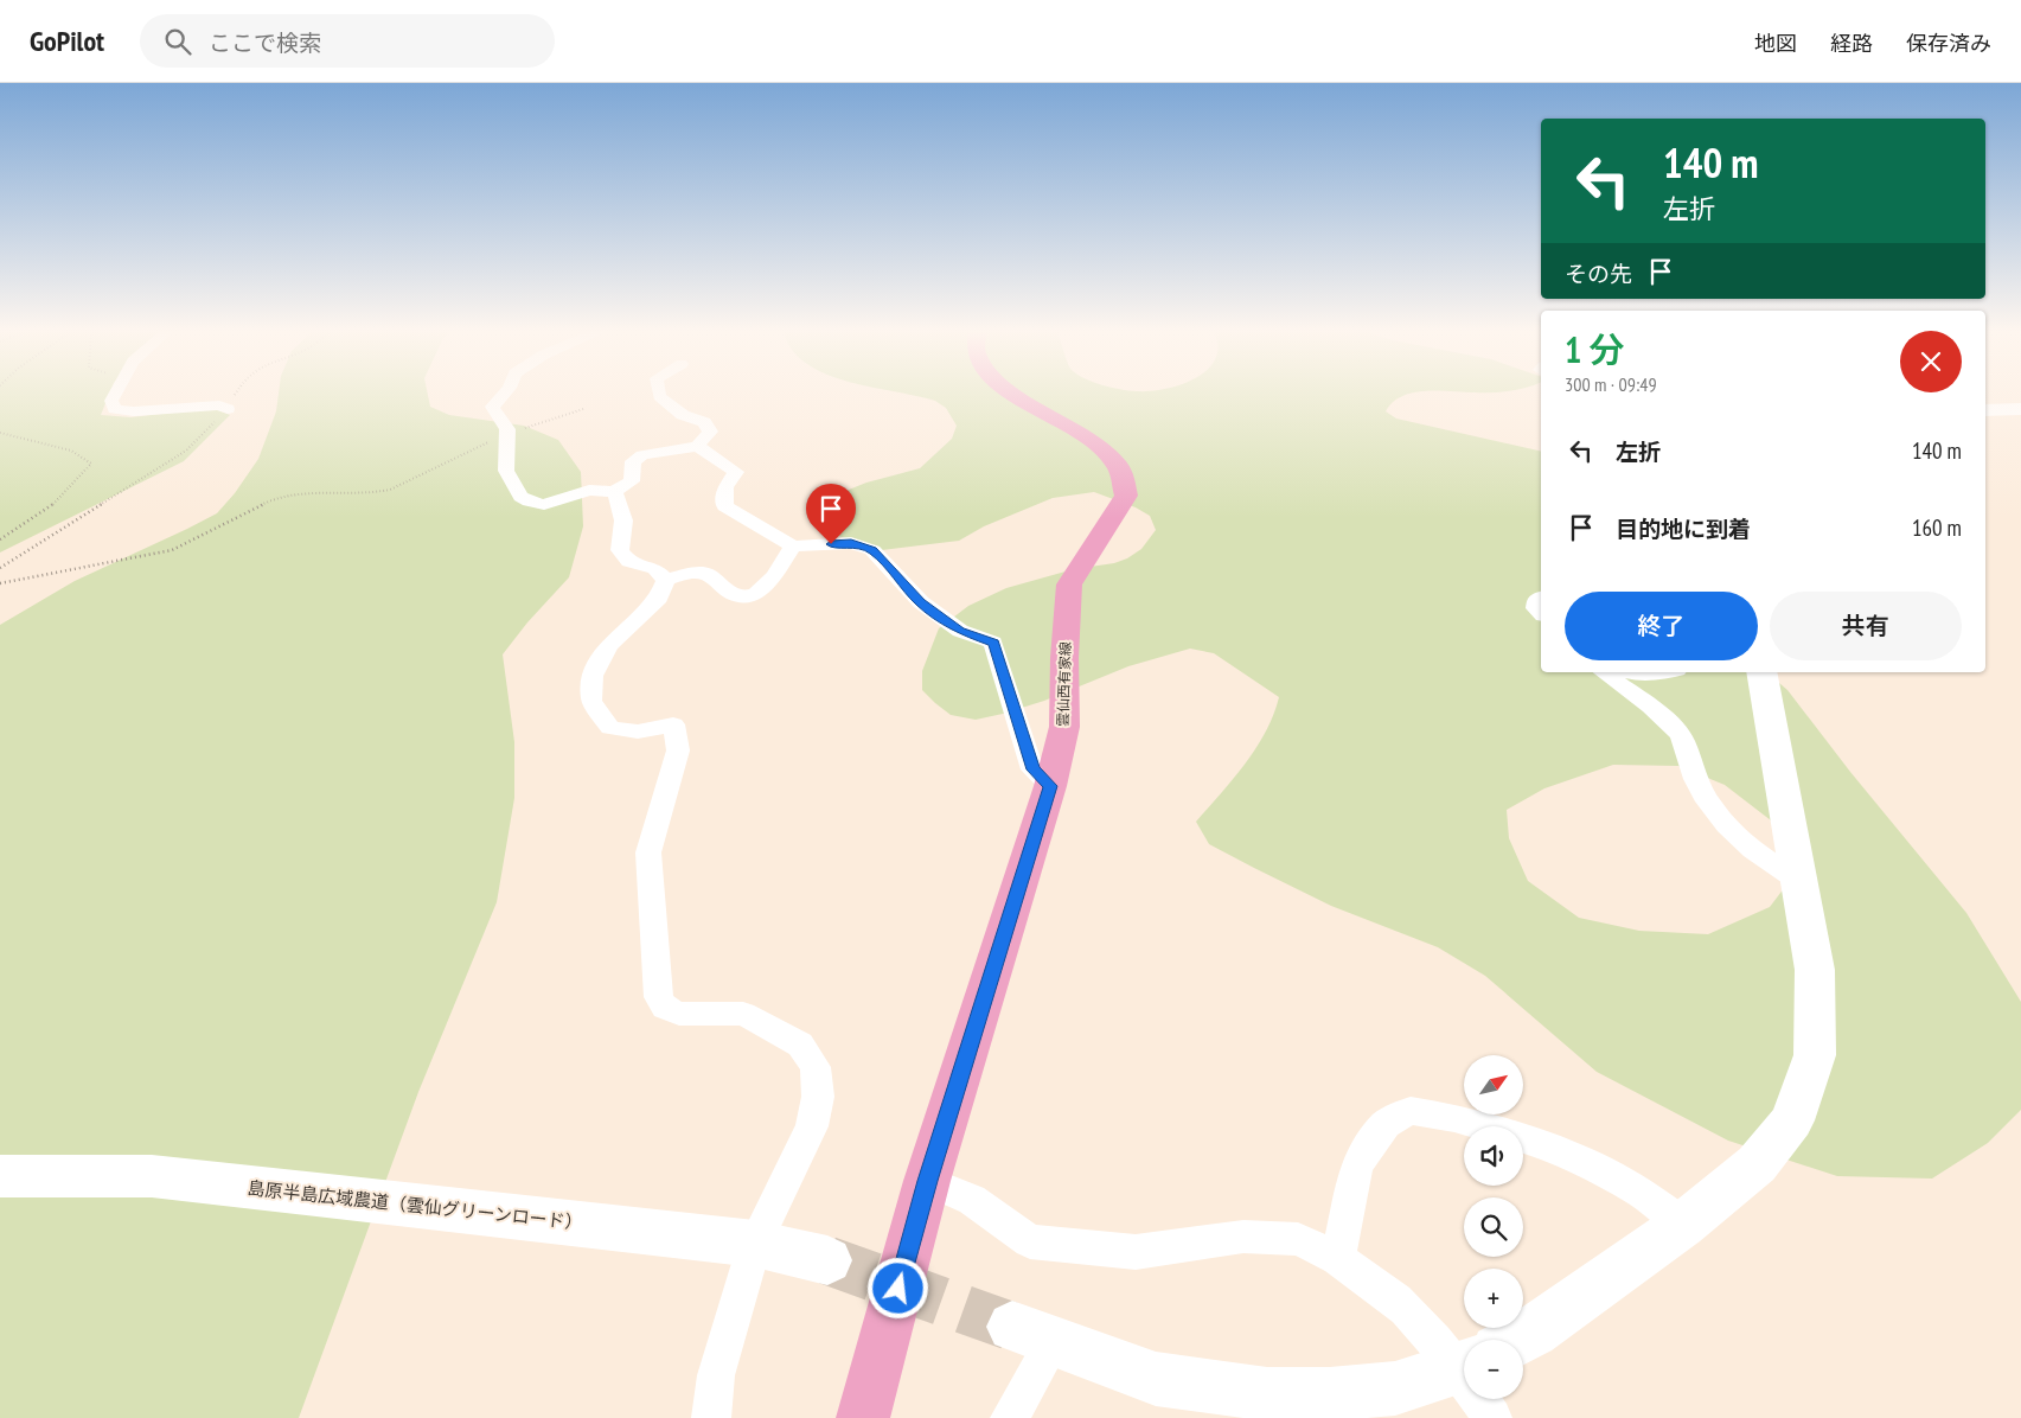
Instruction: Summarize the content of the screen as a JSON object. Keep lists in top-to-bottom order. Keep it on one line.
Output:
{"streets":{"main road":["雲仙西有家線"],"street":["島原半島広域農道（雲仙グリーンロード）"]},"north":"top right","page":{"header":"GoPilot","search":"ここで検索","nav":["地図","経路","保存済み"],"turn":["140 m","左折"],"then":"その先","heading":["1 分","300 m · 09:49"],"list":[{"name":"左折","value":"140 m"},{"name":"目的地に到着","value":"160 m"}],"buttons":["終了","共有"],"map_buttons":["+","−"]}}
